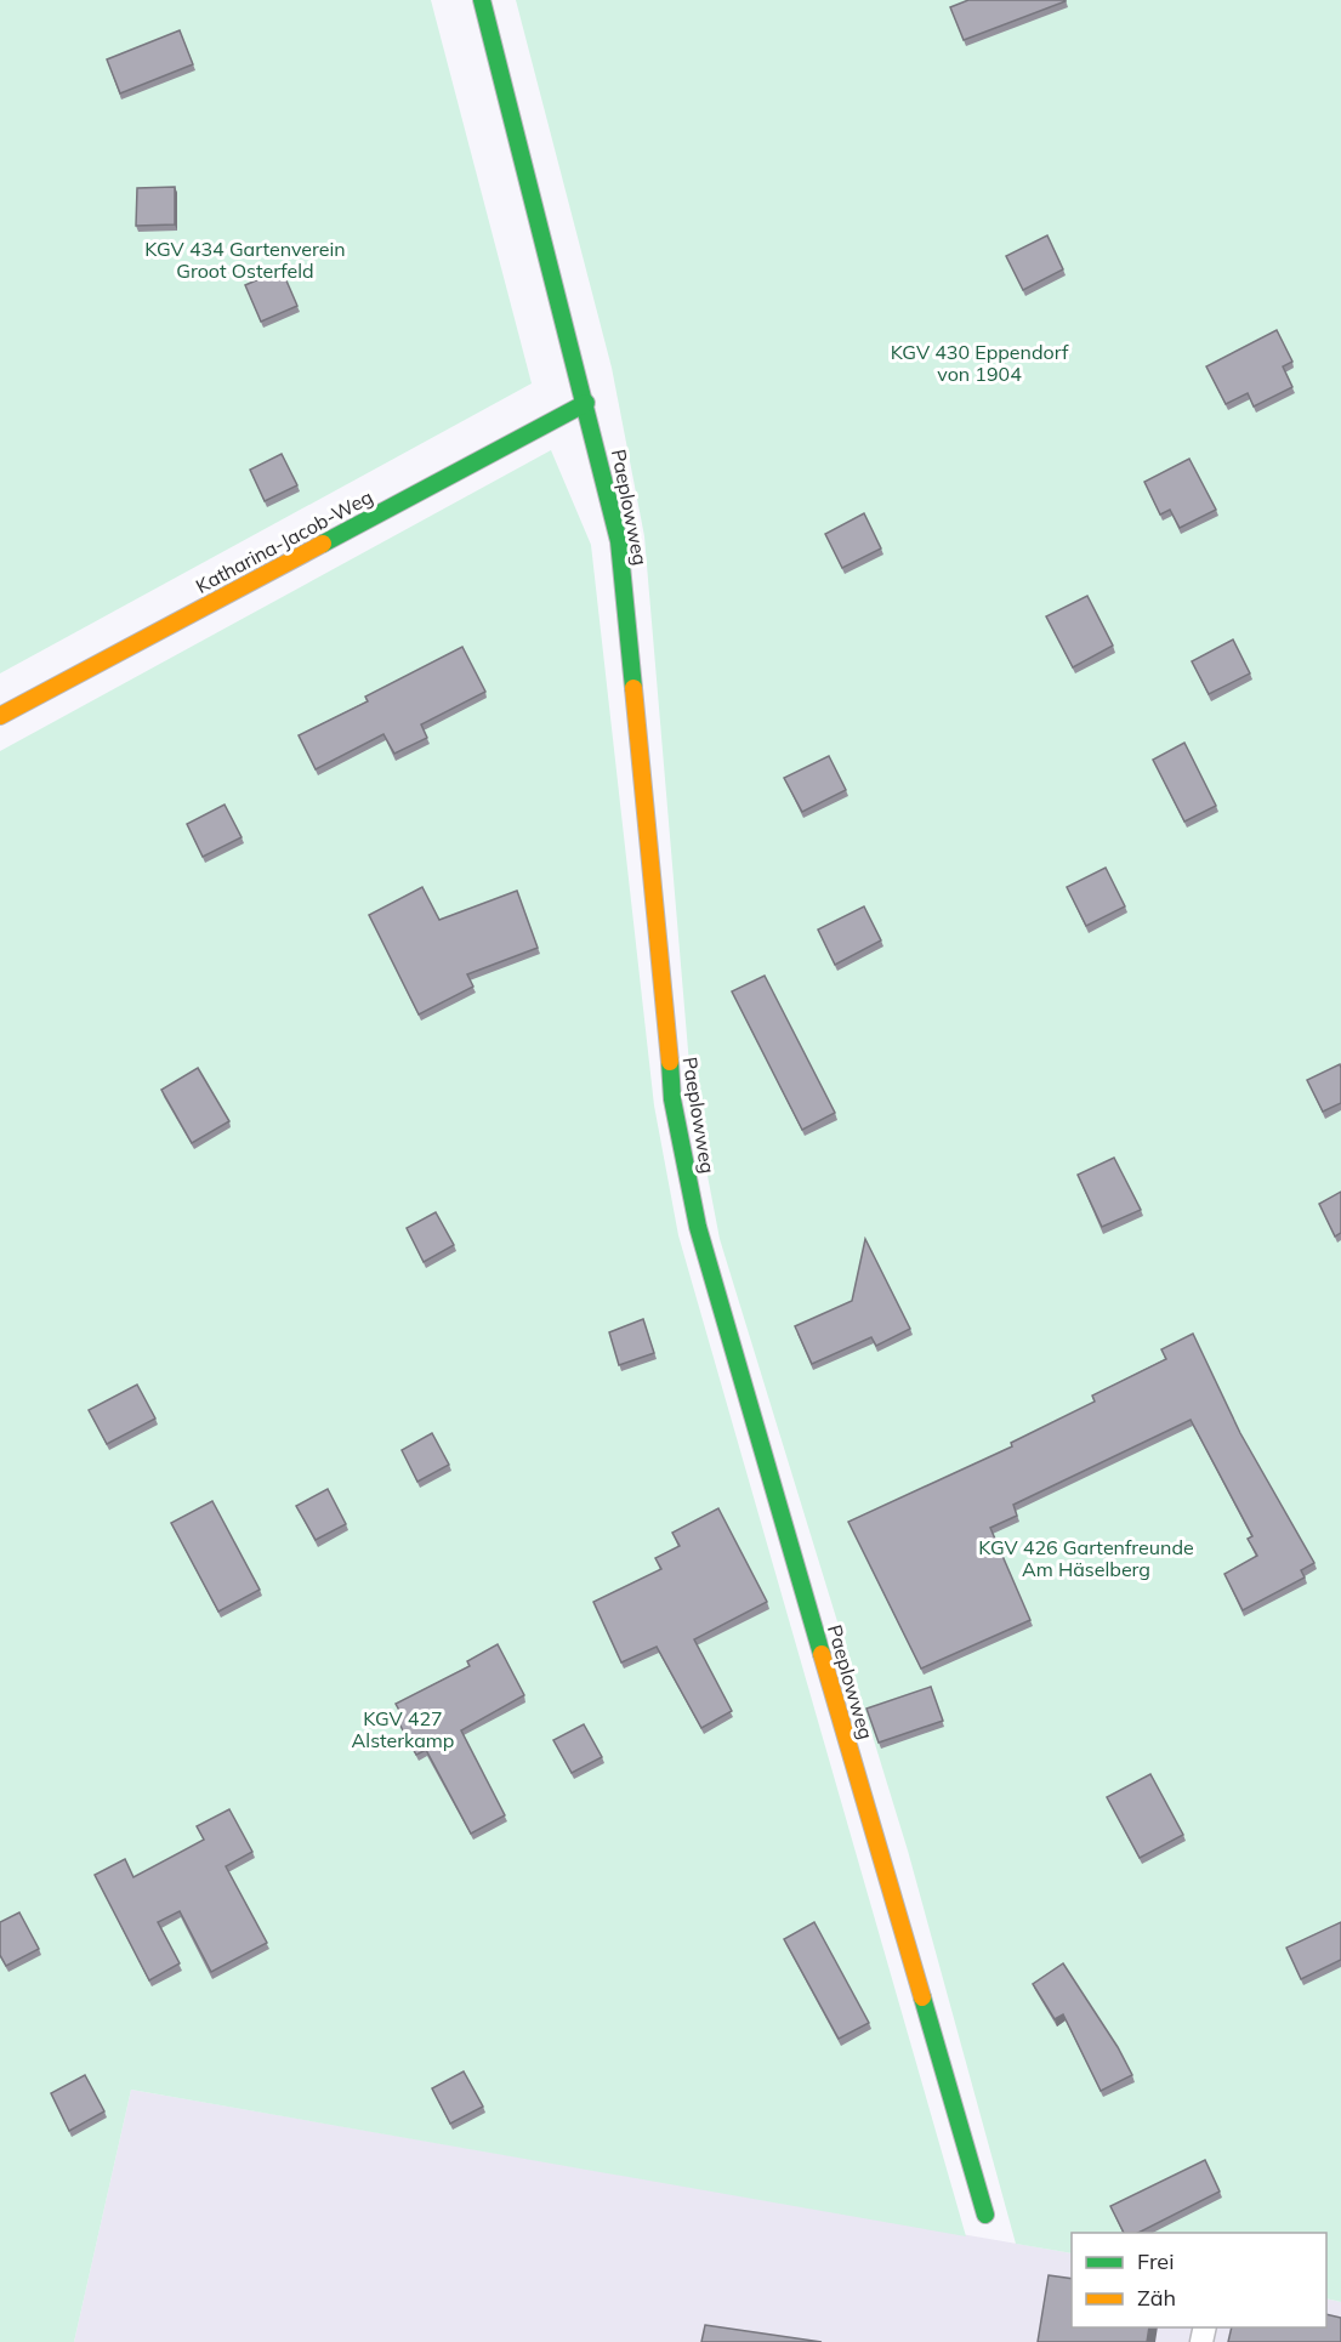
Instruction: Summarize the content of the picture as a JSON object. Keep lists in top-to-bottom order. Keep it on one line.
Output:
{"streets":{"street":["Paeplowweg","Katharina-Jacob-Weg"]},"crossings":[["Paeplowweg","Katharina-Jacob-Weg"]],"parks":["KGV 434 Gartenverein Groot Osterfeld","KGV 430 Eppendorf von 1904","KGV 426 Gartenfreunde Am Häselberg","KGV 427 Alsterkamp"],"legend":["Frei","Zäh"]}
